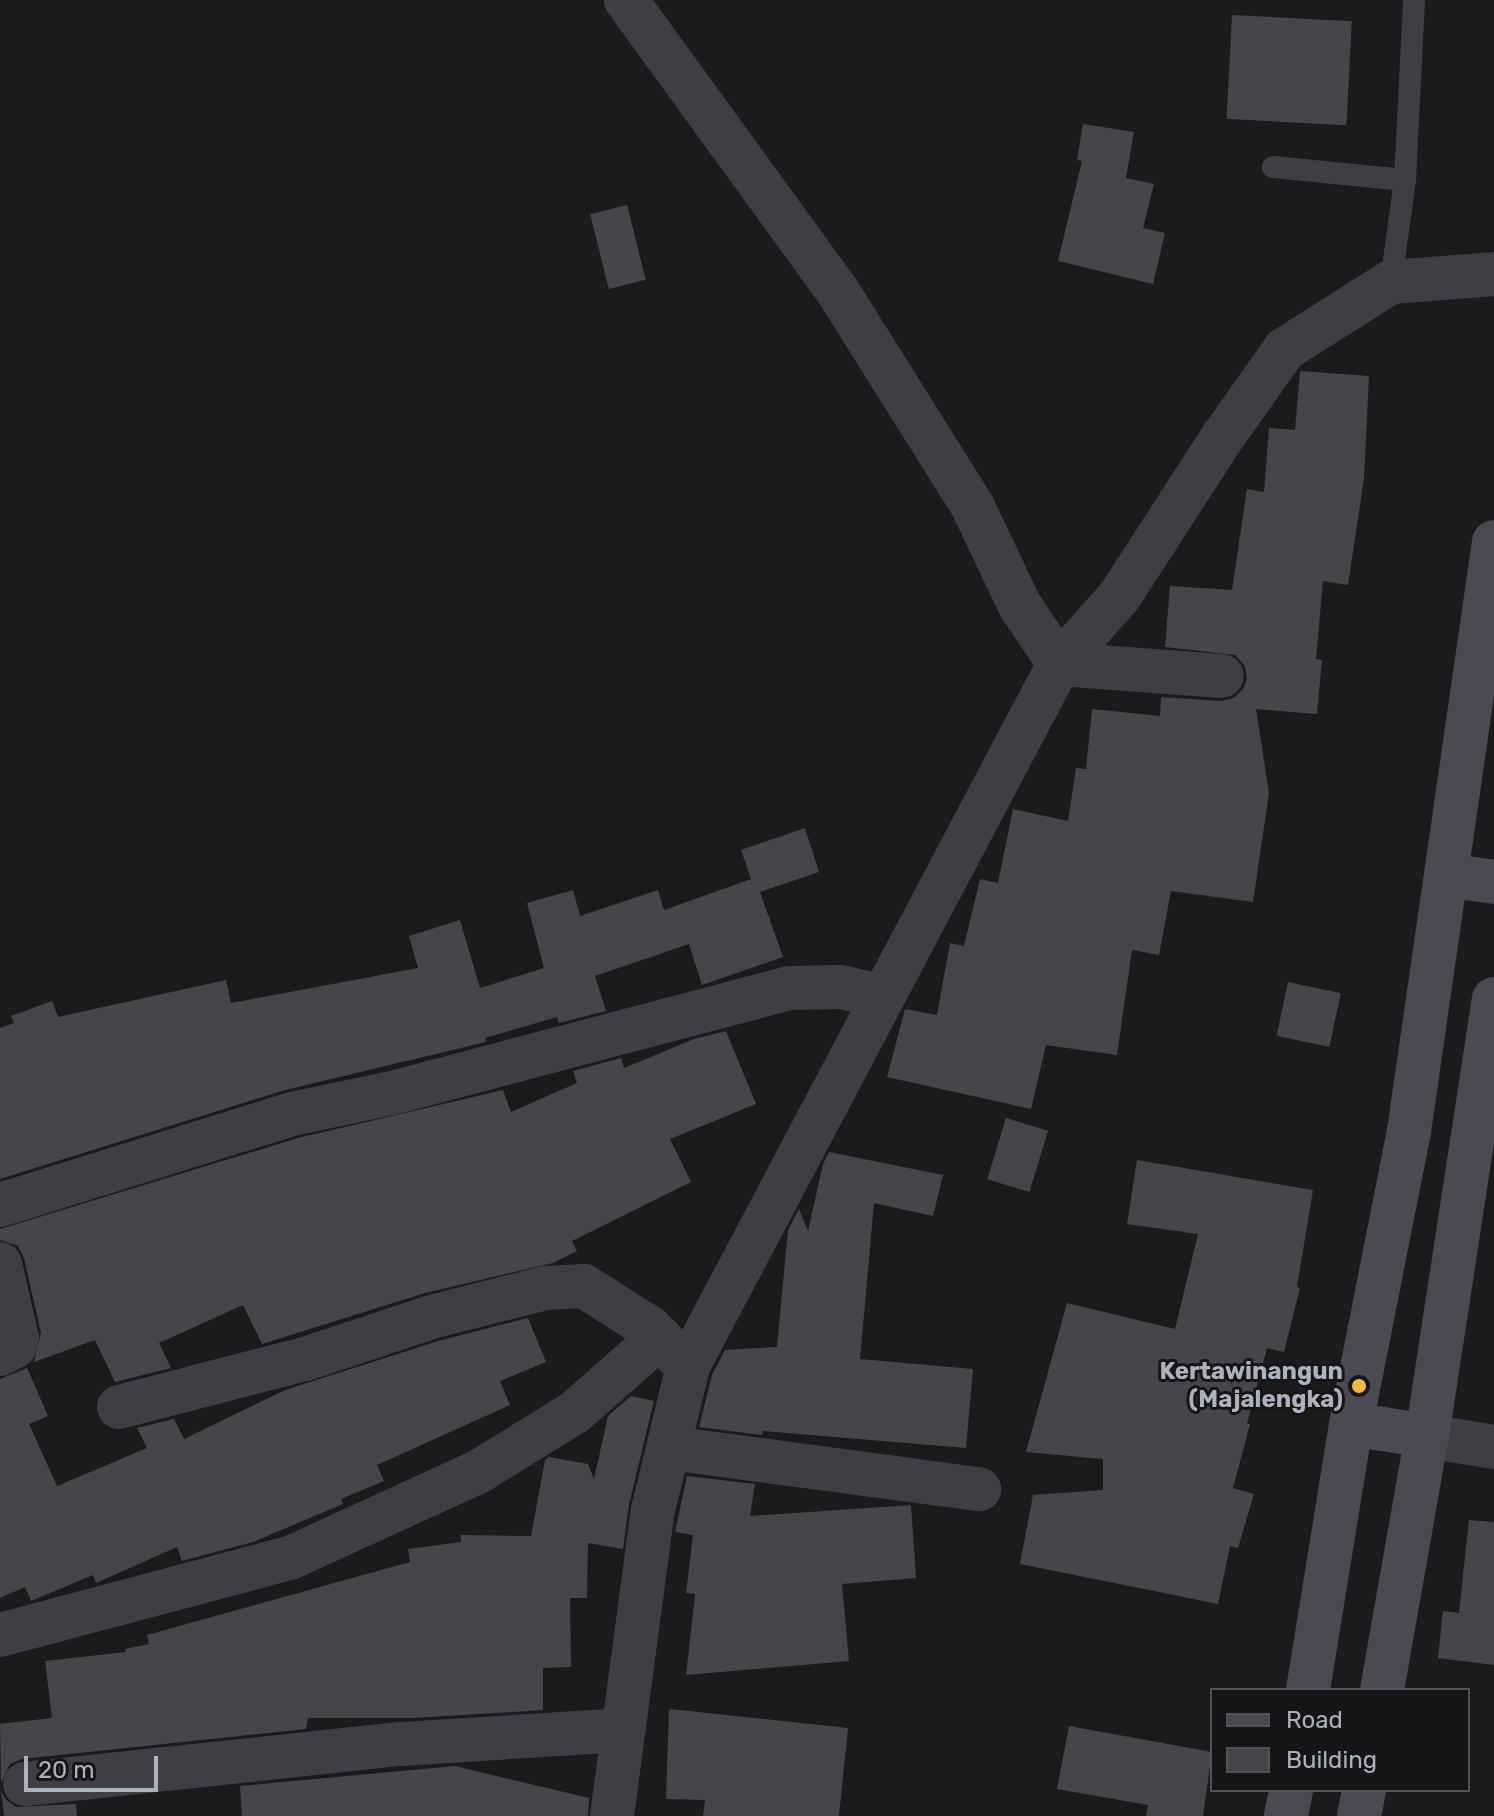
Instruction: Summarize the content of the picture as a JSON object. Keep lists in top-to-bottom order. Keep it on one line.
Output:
{"places":["Kertawinangun (Majalengka)"],"legend":["Road","Building"],"scale_bar":"20 m"}
